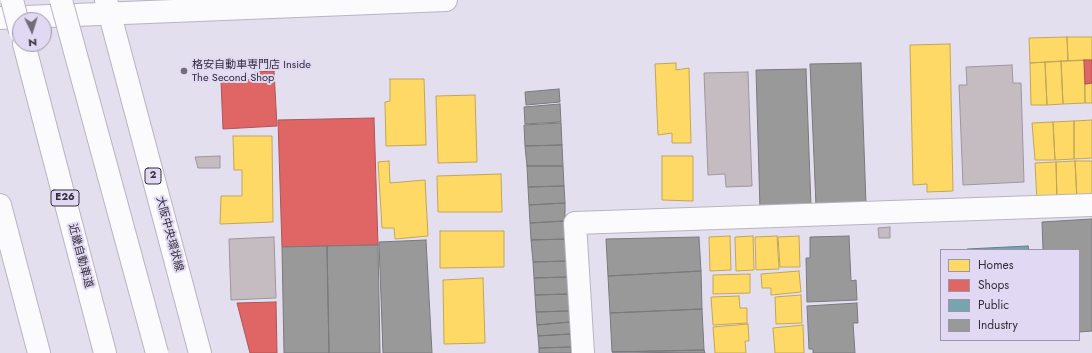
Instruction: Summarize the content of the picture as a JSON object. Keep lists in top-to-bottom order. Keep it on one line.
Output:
{"streets":{"main road":["2","E26","大阪中央環状線","近畿自動車道"]},"places":["格安自動車専門店 Inside The Second Shop"],"legend":["Homes","Shops","Public","Industry"],"north":"bottom"}
